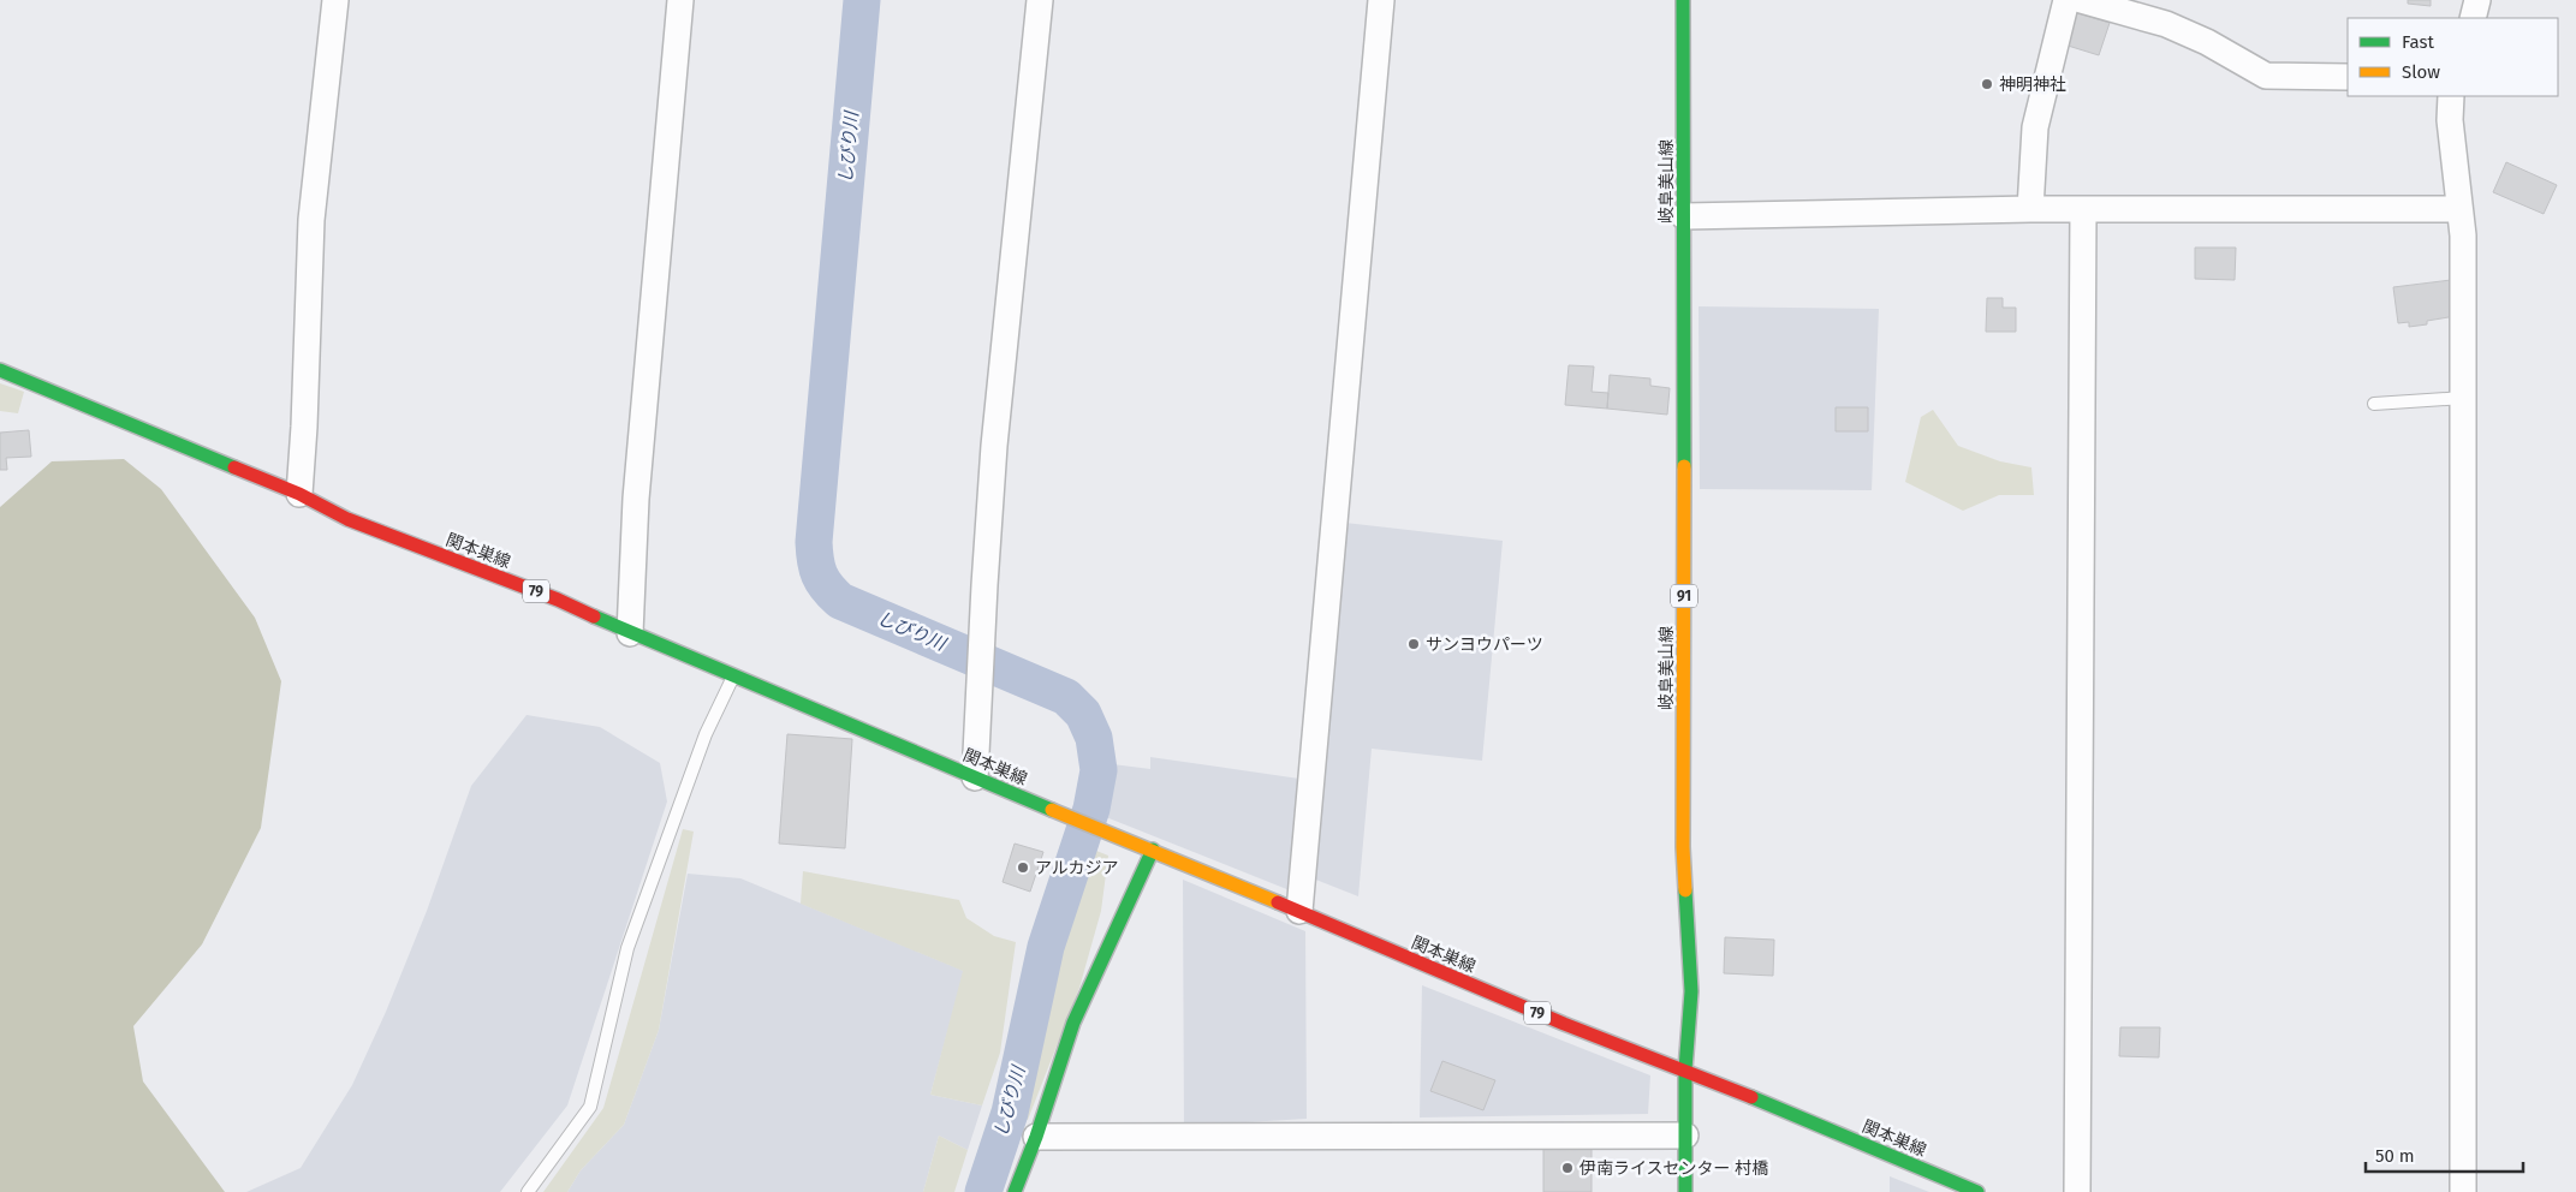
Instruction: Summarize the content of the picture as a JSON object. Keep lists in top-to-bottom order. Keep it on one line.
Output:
{"streets":{"main road":["岐阜美山線","関本巣線","79","91"]},"crossings":[["岐阜美山線","関本巣線"]],"water":["しびり川"],"places":["神明神社","サンヨウパーツ","アルカジア","伊南ライスセンター 村橋"],"legend":["Fast","Slow"],"scale_bar":"50 m"}
